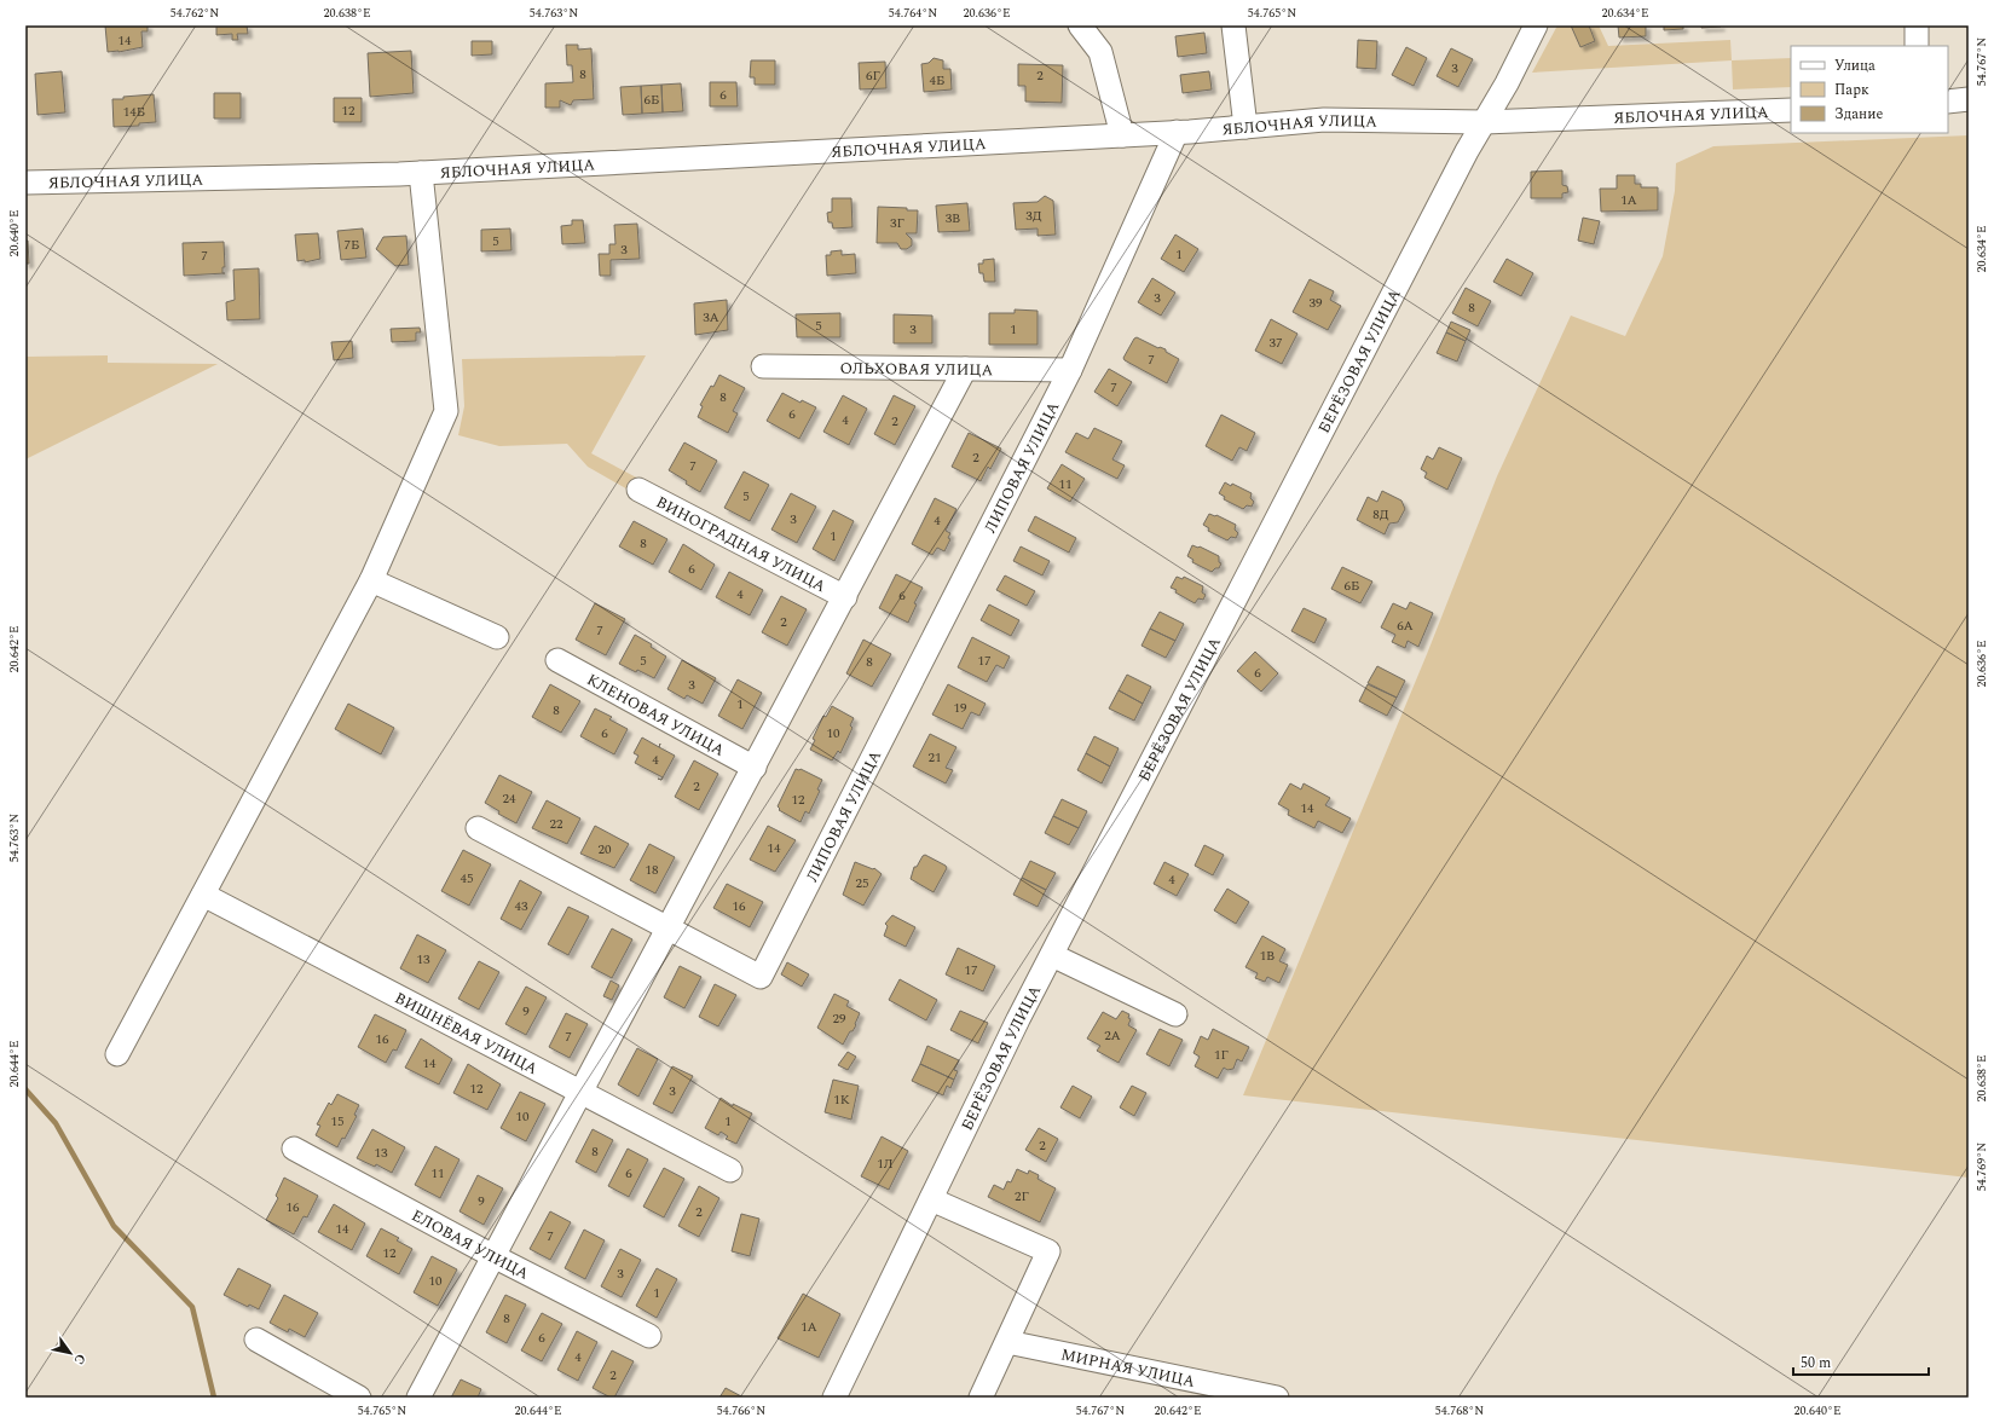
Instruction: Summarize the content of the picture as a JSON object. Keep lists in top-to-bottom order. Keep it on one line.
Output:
{"streets":{"street":["ЯБЛОЧНАЯ УЛИЦА","БЕРЁЗОВАЯ УЛИЦА","ОЛЬХОВАЯ УЛИЦА","ЛИПОВАЯ УЛИЦА","ВИНОГРАДНАЯ УЛИЦА","КЛЕНОВАЯ УЛИЦА","ВИШНЁВАЯ УЛИЦА","ЕЛОВАЯ УЛИЦА","МИРНАЯ УЛИЦА"]},"crossings":[["ЯБЛОЧНАЯ УЛИЦА","БЕРЁЗОВАЯ УЛИЦА"],["ОЛЬХОВАЯ УЛИЦА","ЛИПОВАЯ УЛИЦА"]],"house_numbers":["14","3","8","6Г","2","4Б","6","6Б","12","14Б","1А","3Д","3В","3Г","5","7Б","3","1","7","3","39","8","3А","5","3","1","37","7","7","8","6","4","2","2","7","11","5","8Д","3","4","1","8","6","6Б","4","6","2","6А","7","5","17","8","6","3","1","19","8","6","10","21","4","2","24","12","14","22","14","20","18","45","4","25","43","16","1В","13","17","9","29","2А","7","16","1Г","14","12","3","1К","10","15","1","2","8","13","1Л","11","6","2Г","9","16","2","14","7","12","3","10","1","8","1А","6","4","2"],"legend":["Улица","Парк","Здание"],"scale_bar":"50 m","north":"bottom right","coordinates":["54.762°N","20.638°E","54.763°N","54.764°N","20.636°E","54.765°N","20.634°E","54.767°N","20.640°E","20.642°E","20.644°E","54.769°N","54.766°N","54.768°N"]}
